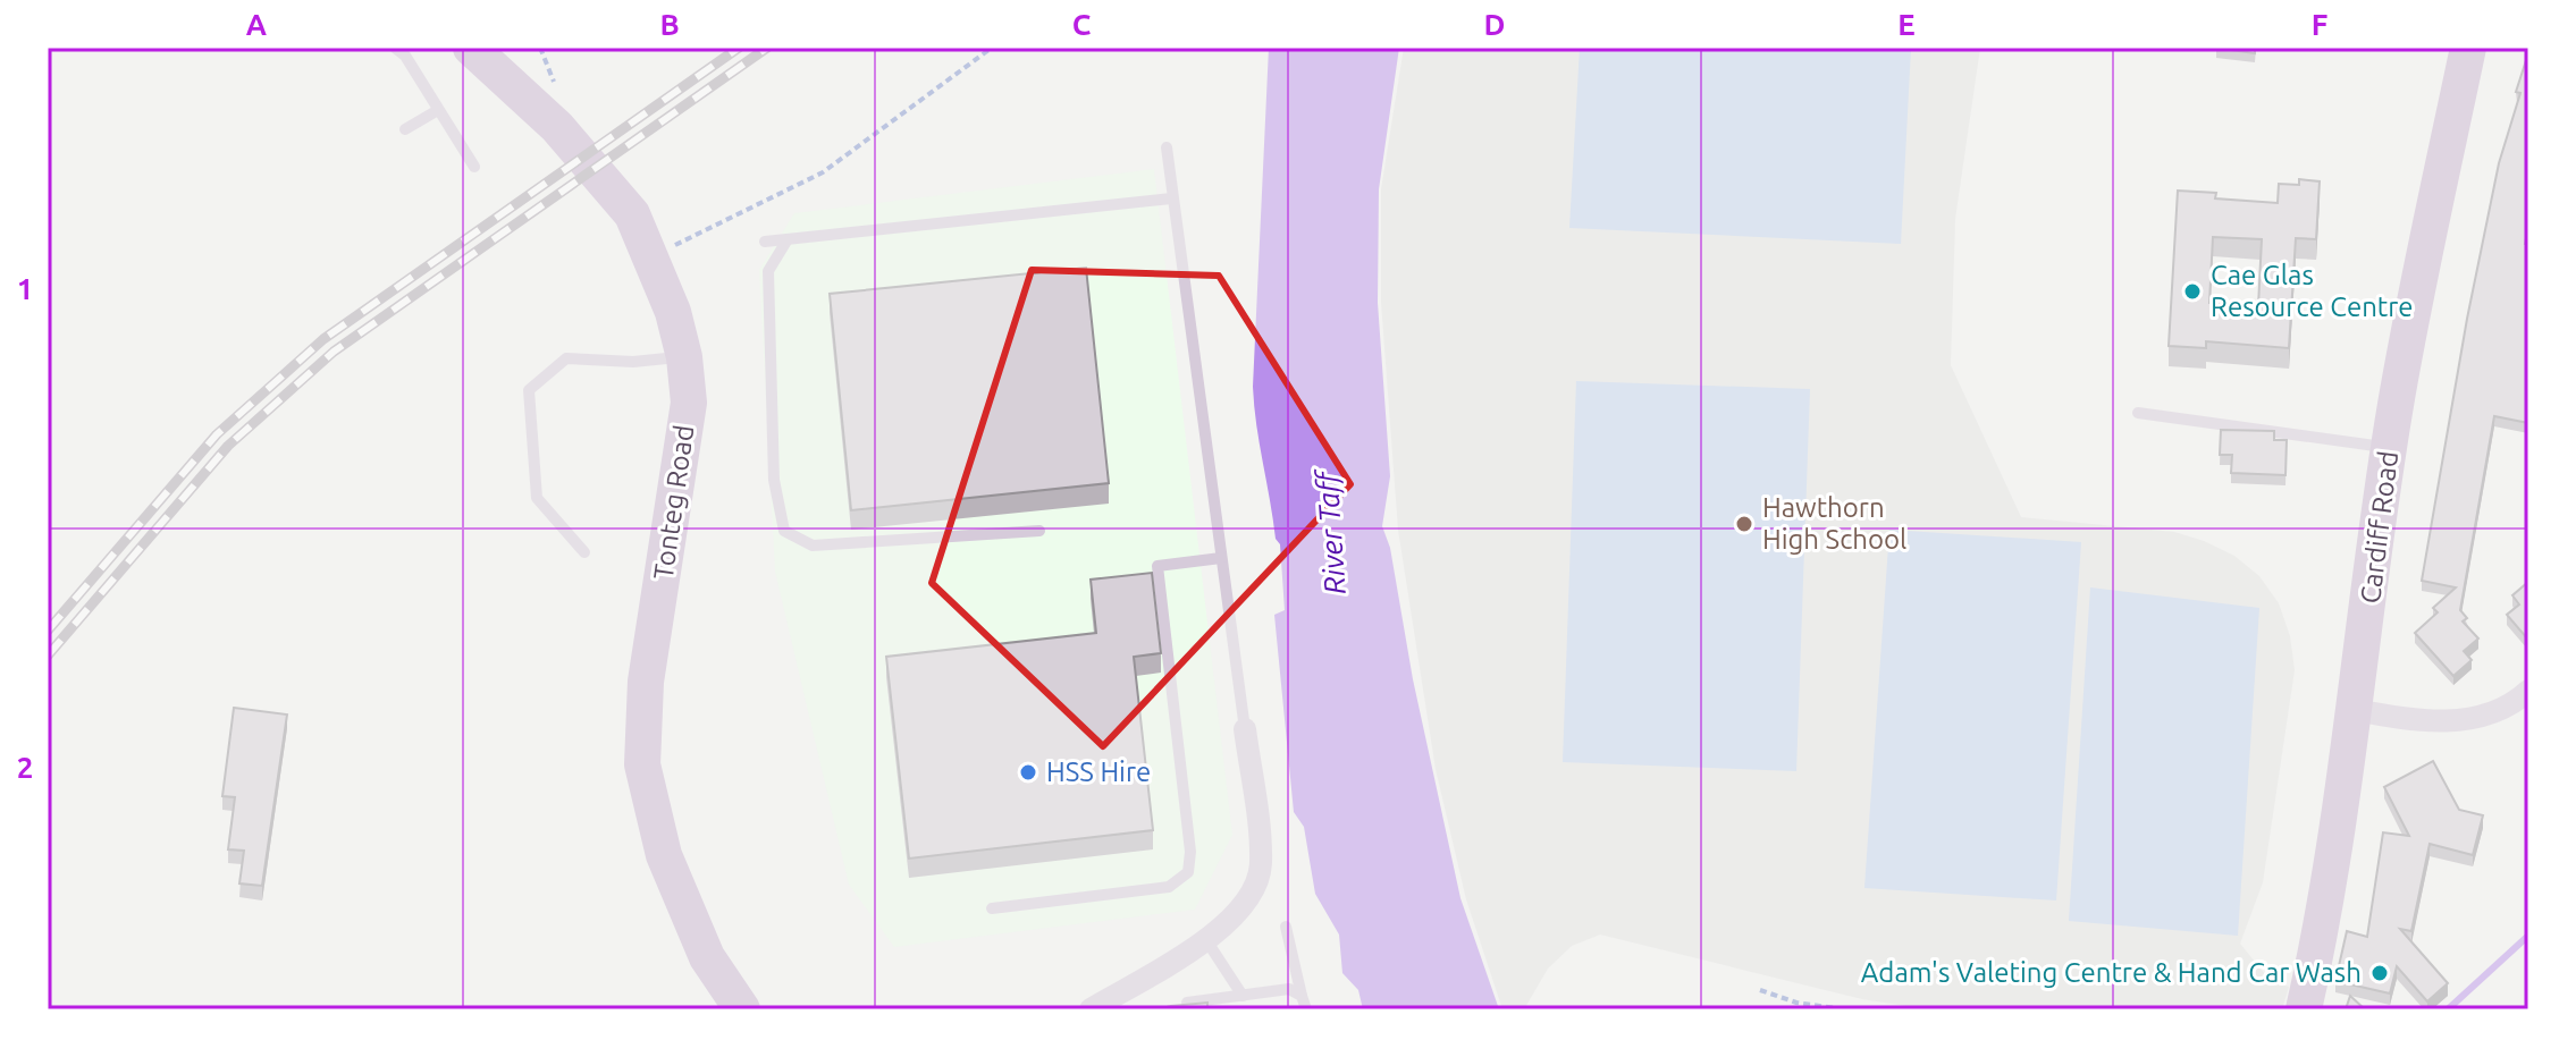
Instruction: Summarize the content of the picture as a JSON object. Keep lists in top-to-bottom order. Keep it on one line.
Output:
{"streets":{"main road":["Tonteg Road","Cardiff Road"]},"water":["River Taff"],"places":["Cae Glas Resource Centre","Hawthorn High School","HSS Hire","Adam's Valeting Centre & Hand Car Wash"],"grid":{"columns":["A","B","C","D","E","F"],"rows":["1","2"]}}
